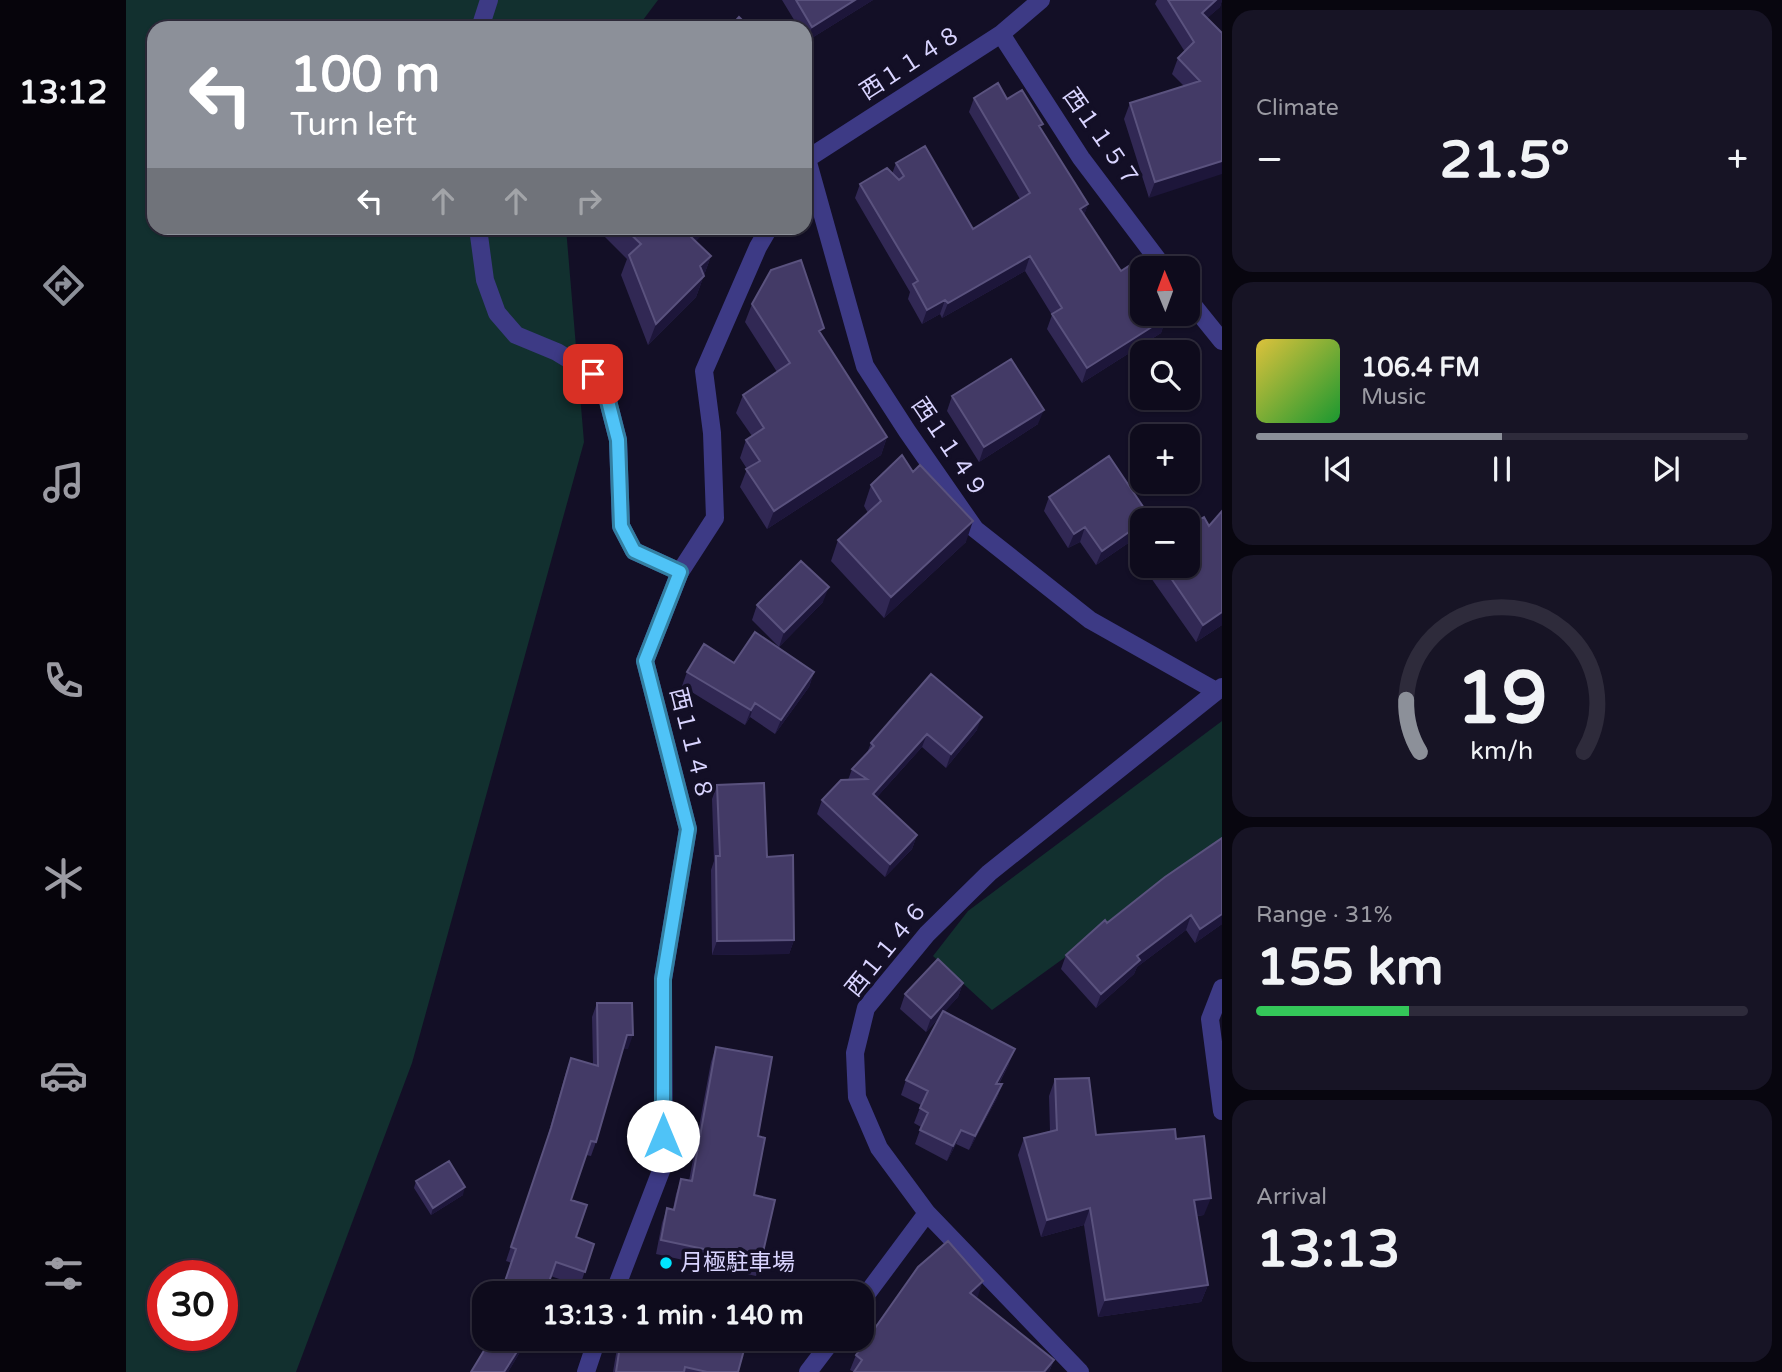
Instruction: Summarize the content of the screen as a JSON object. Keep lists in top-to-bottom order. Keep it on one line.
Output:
{"streets":{"street":["西１１４８","西１１５７","西１１４９","西１１４６"]},"crossings":[["西１１４８","西１１５７"],["西１１４９","西１１４６"]],"places":["月極駐車場"],"north":"top","page":{"tabs":"13:12","tile":["Climate",["Range · 31%","155 km"],["Arrival","13:13"]],"turn":["100 m","Turn left"],"heat":["−","21.5°","+"],"map_buttons":["+","−"],"song":["106.4 FM","Music"],"limit":"30","trip":"13:13 · 1 min · 140 m","gauge":["19","km/h"]}}
